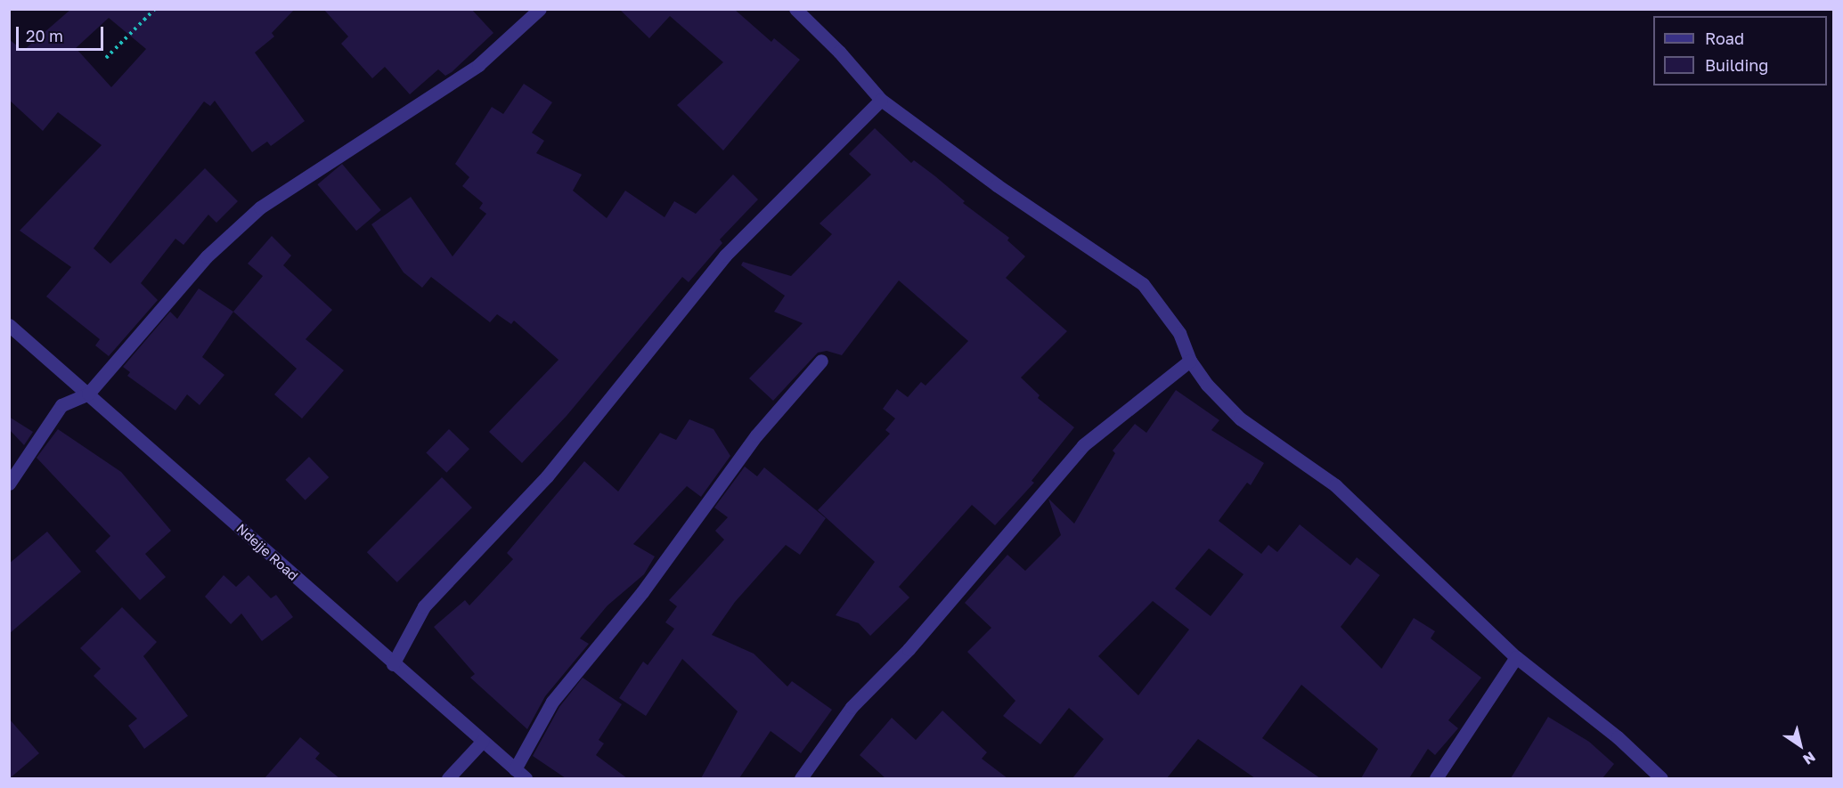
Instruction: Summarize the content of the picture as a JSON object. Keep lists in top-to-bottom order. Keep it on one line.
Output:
{"streets":{"street":["Ndejje Road"]},"legend":["Road","Building"],"scale_bar":"20 m","north":"bottom right"}
